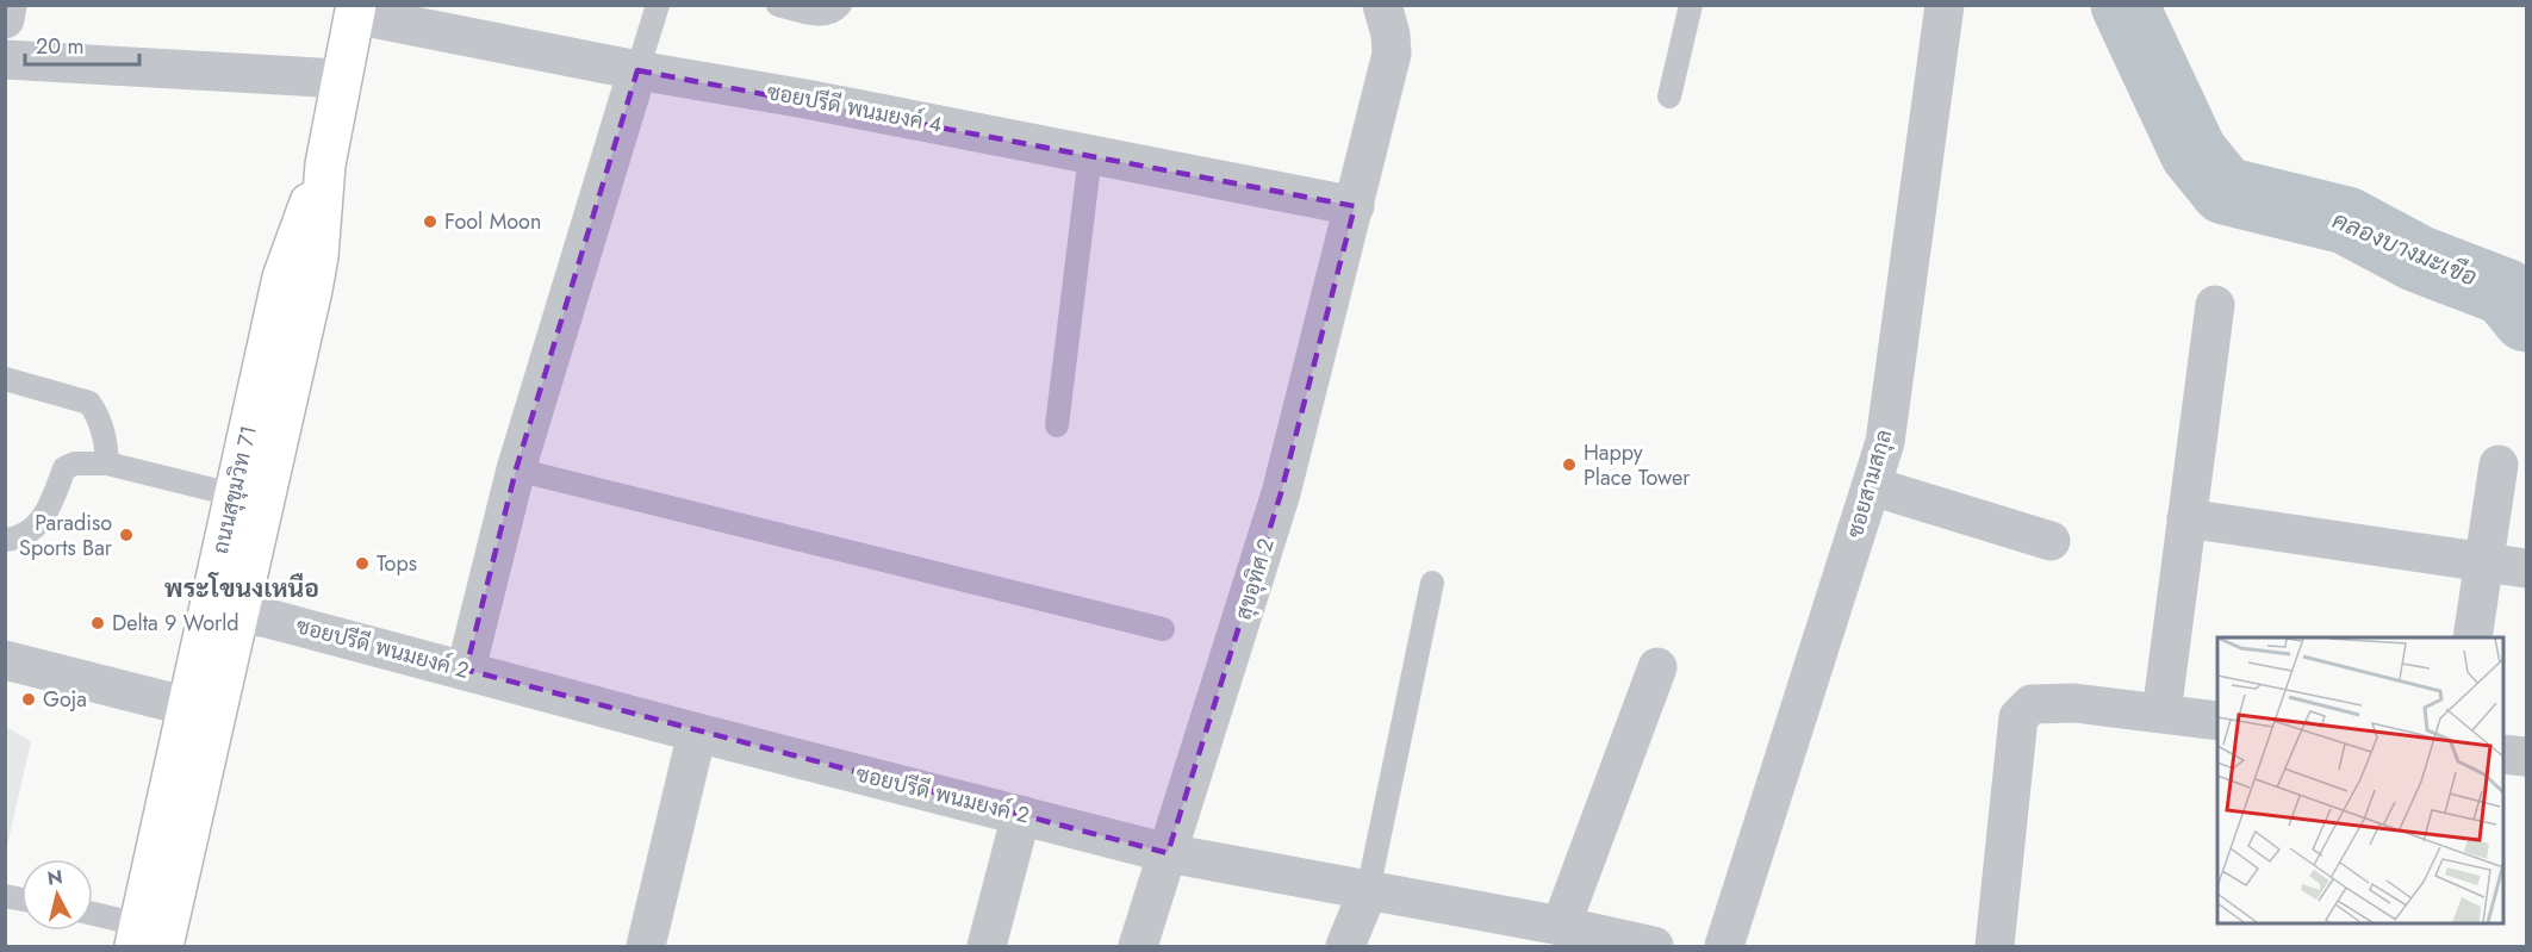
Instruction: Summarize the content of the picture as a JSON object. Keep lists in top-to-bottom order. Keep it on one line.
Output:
{"streets":{"main road":["ถนนสุขุมวิท 71"],"street":["ซอยปรีดี พนมยงค์ 4","ซอยสามสกุล","สุขอุทิศ 2","ซอยปรีดี พนมยงค์ 2"]},"crossings":[["ซอยปรีดี พนมยงค์ 4","ถนนสุขุมวิท 71"],["ซอยปรีดี พนมยงค์ 4","สุขอุทิศ 2"],["ถนนสุขุมวิท 71","ซอยปรีดี พนมยงค์ 2"],["สุขอุทิศ 2","ซอยปรีดี พนมยงค์ 2"]],"districts":["พระโขนงเหนือ"],"water":["คลองบางมะเขือ"],"places":["Fool Moon","Happy Place Tower","Paradiso Sports Bar","Tops","Delta 9 World","Goja"],"scale_bar":"20 m","north":"top"}
